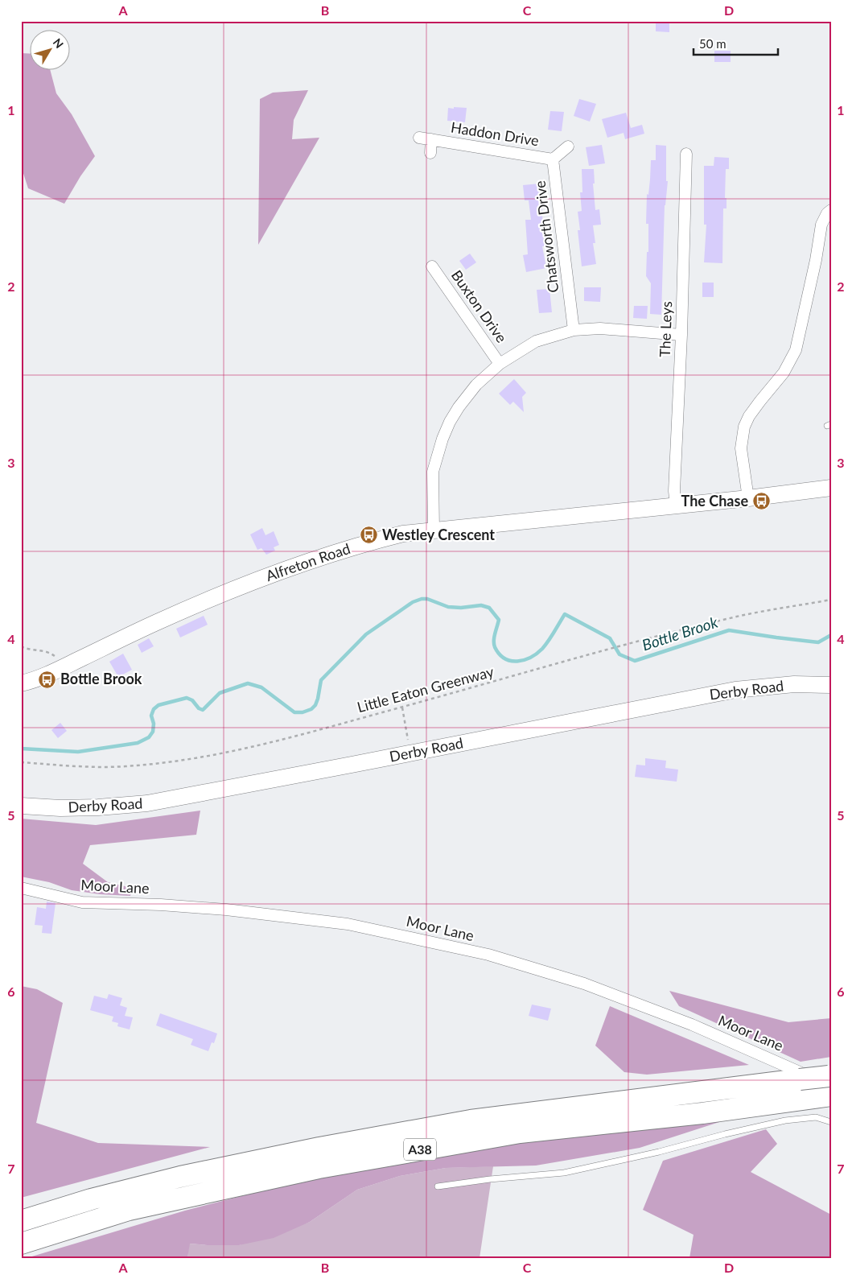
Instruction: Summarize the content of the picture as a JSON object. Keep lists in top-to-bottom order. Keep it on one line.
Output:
{"streets":{"highway":["A38"],"street":["Haddon Drive","Chatsworth Drive","Buxton Drive","The Leys","Alfreton Road","Derby Road","Moor Lane"],"path":["Little Eaton Greenway"]},"crossings":[["Haddon Drive","Chatsworth Drive"],["The Leys","Alfreton Road"],["Moor Lane","A38"]],"water":["Bottle Brook"],"places":{"bus stop":["The Chase","Westley Crescent","Bottle Brook"]},"scale_bar":"50 m","north":"top right","grid":{"columns":["A","B","C","D"],"rows":["1","2","3","4","5","6","7"]}}
